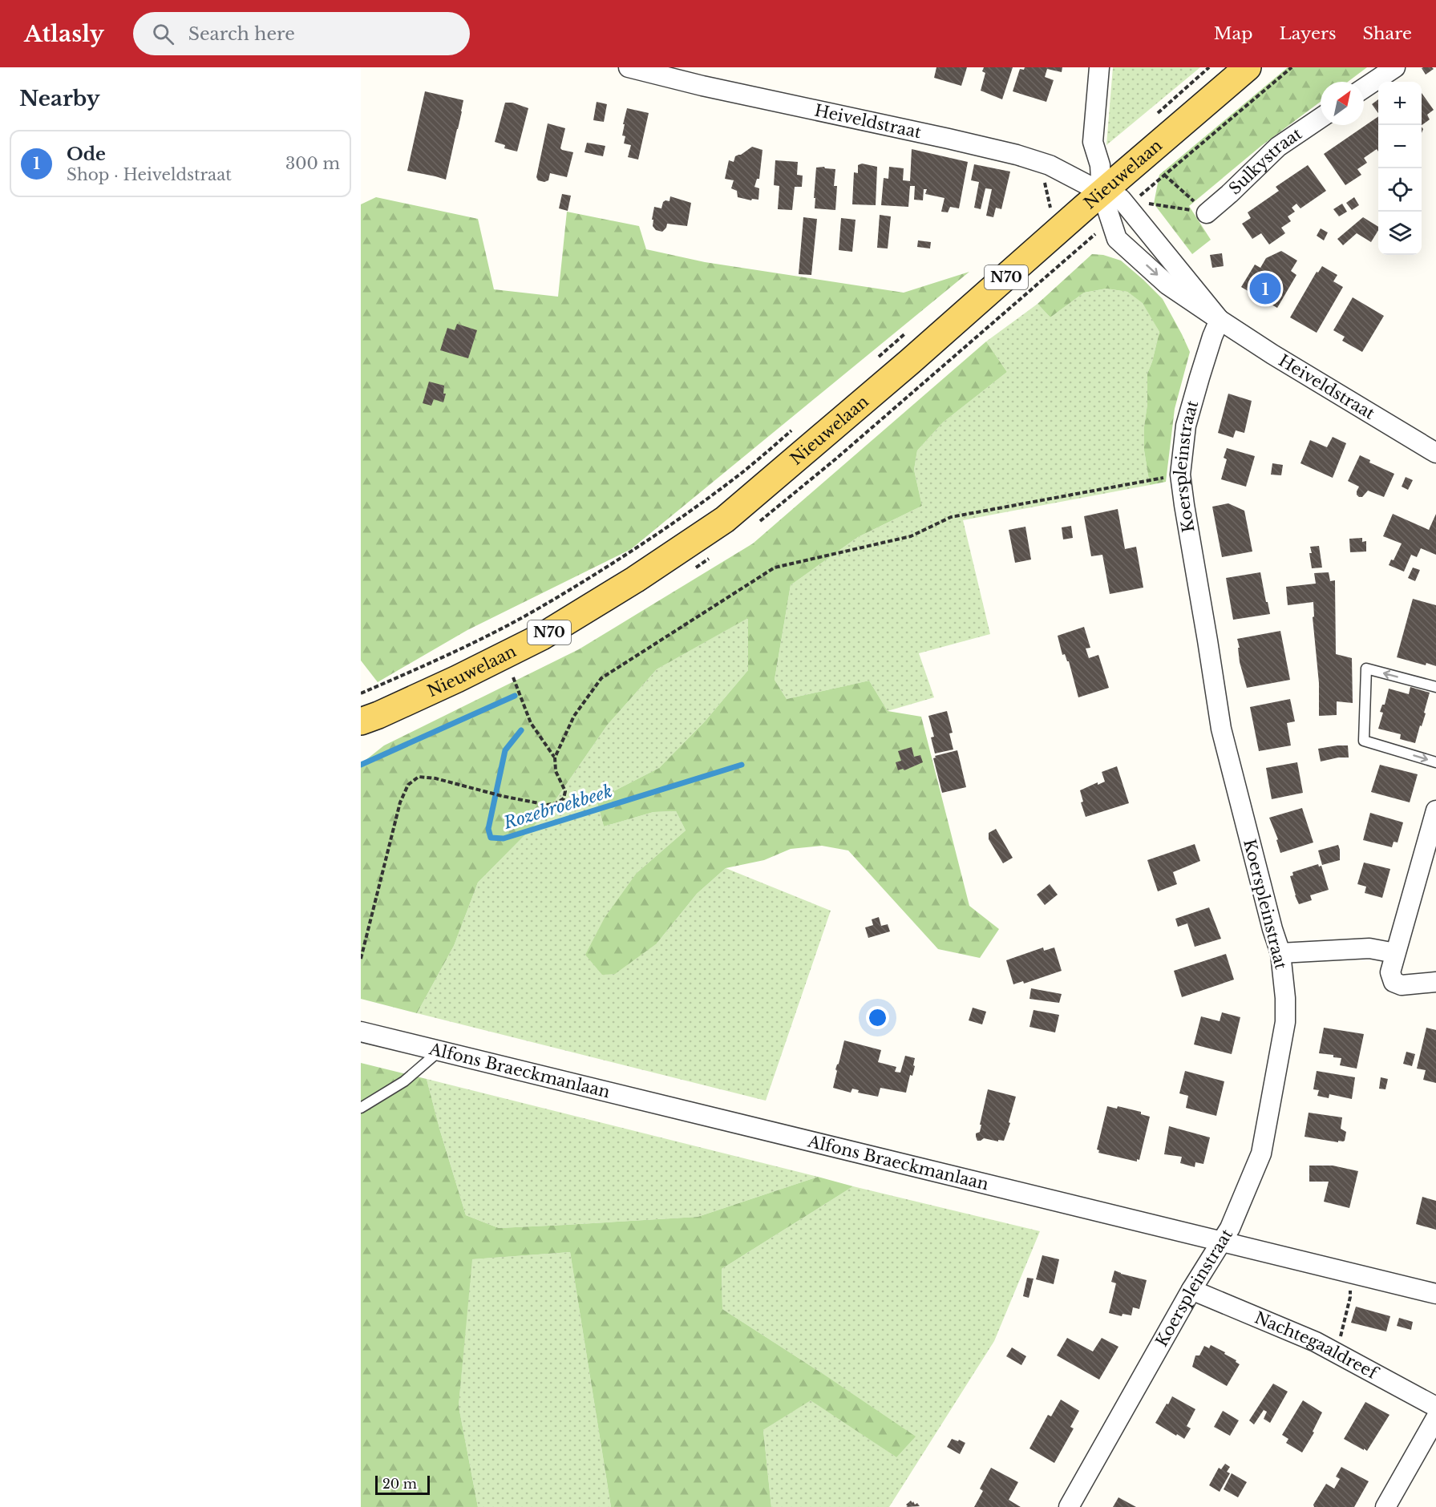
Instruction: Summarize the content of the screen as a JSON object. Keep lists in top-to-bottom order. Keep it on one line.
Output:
{"streets":{"main road":["Nieuwelaan","N70"],"street":["Heiveldstraat","Sulkystraat","Koerspleinstraat","Alfons Braeckmanlaan","Nachtegaaldreef"]},"crossings":[["Heiveldstraat","Nieuwelaan"],["Heiveldstraat","Koerspleinstraat"],["Koerspleinstraat","Alfons Braeckmanlaan"],["Koerspleinstraat","Nachtegaaldreef"]],"water":["Rozebroekbeek"],"scale_bar":"20 m","north":"top right","page":{"header":"Atlasly","search":"Search here","nav":["Map","Layers","Share"],"heading":"Nearby","map_buttons":["+","−"],"list":[{"mark":"1","name":"Ode","note":"Shop · Heiveldstraat","value":"300 m"}],"pins":"1","scale":"20 m"}}
